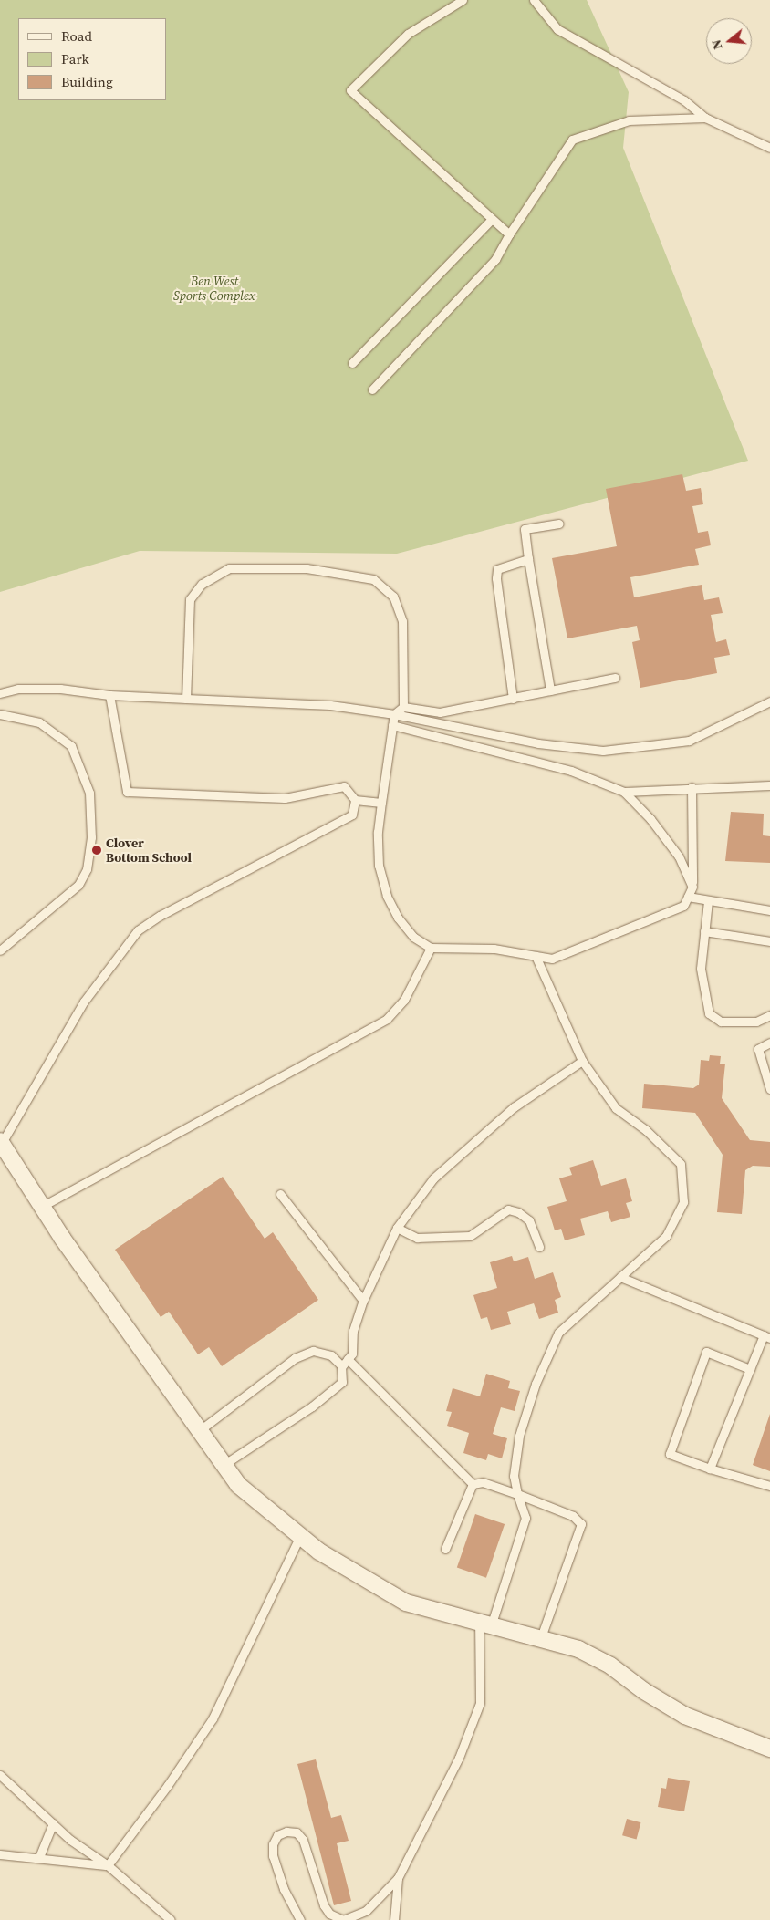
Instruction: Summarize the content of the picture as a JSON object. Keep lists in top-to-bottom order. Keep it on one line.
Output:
{"parks":["Ben West Sports Complex"],"places":["Clover Bottom School"],"legend":["Road","Park","Building"],"north":"left"}
